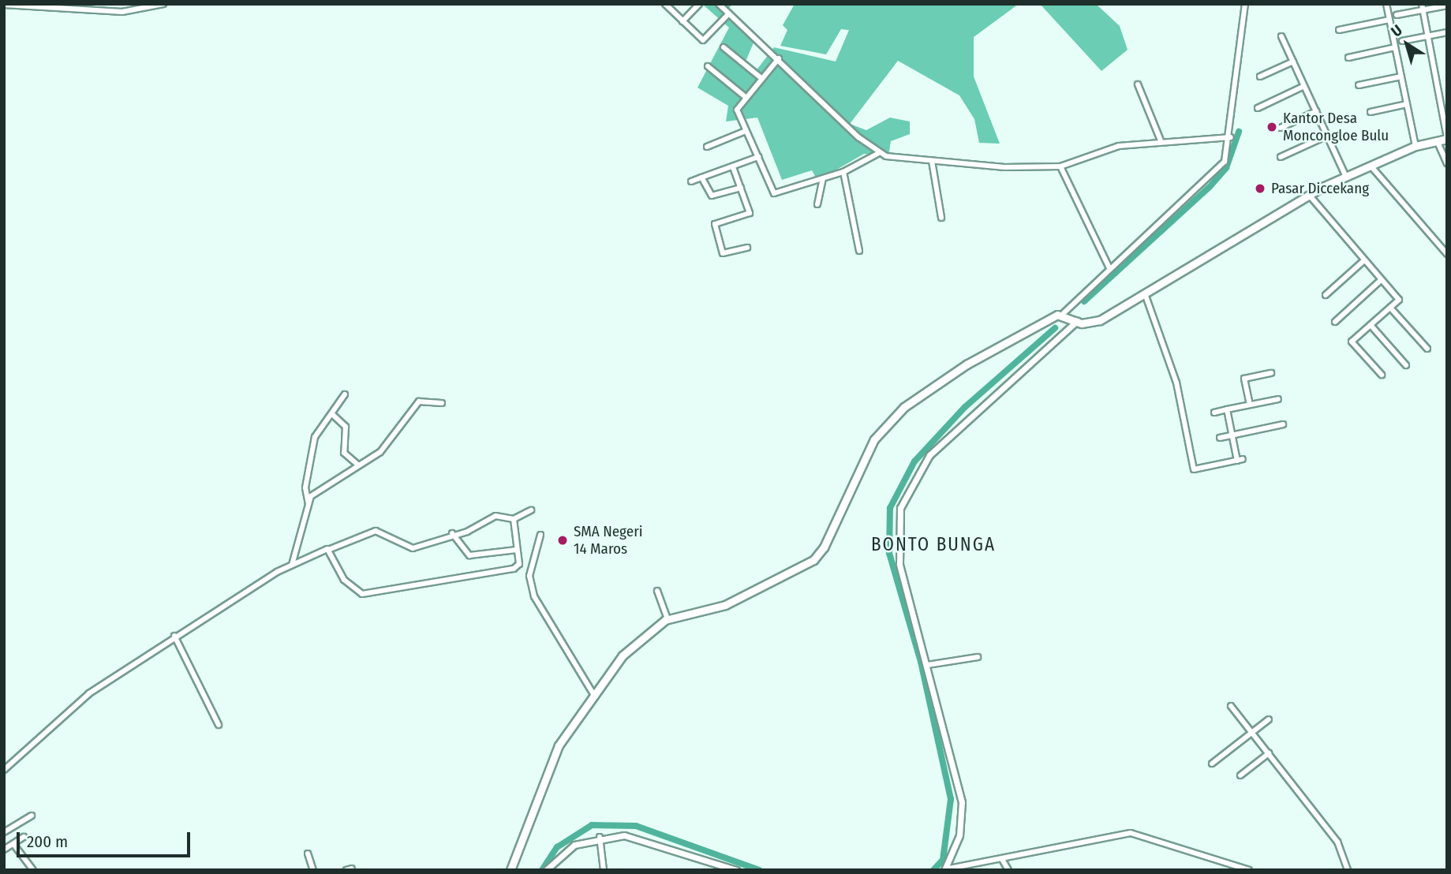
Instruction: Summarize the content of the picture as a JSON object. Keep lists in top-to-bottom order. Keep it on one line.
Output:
{"districts":["BONTO BUNGA"],"places":["Kantor Desa Moncongloe Bulu","Pasar Diccekang","SMA Negeri 14 Maros"],"scale_bar":"200 m","north":"top left"}
